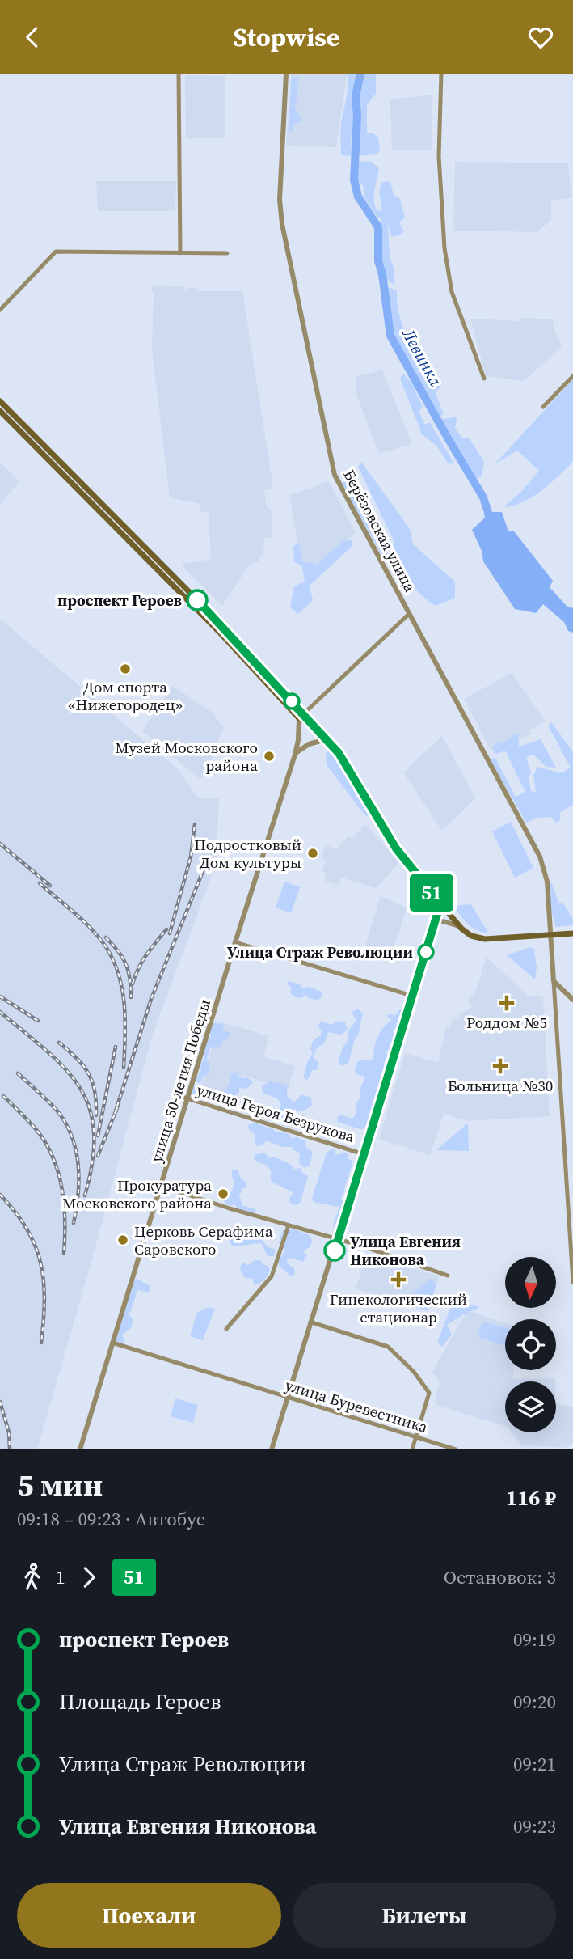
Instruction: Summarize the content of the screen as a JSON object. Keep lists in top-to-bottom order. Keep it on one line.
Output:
{"streets":{"street":["Берёзовская улица","улица 50-летия Победы","улица Героя Безрукова","улица Буревестника"]},"crossings":[["улица 50-летия Победы","улица Героя Безрукова"],["улица 50-летия Победы","улица Буревестника"]],"water":["Левинка"],"places":{"other":["проспект Героев","Дом спорта «Нижегородец»","Музей Московского района","Подростковый Дом культуры","Улица Страж Революции","Прокуратура Московского района","Церковь Серафима Саровского","Улица Евгения Никонова"],"health":["Роддом №5","Больница №30","Гинекологический стационар"]},"lines":["bus line 51"],"north":"bottom","page":{"header":"Stopwise","on_map":"51","heading":["5 мин","09:18 – 09:23 · Автобус","116 ₽"],"legs":["1","51","Остановок: 3"],"list":[{"name":"проспект Героев","value":"09:19"},{"name":"Площадь Героев","value":"09:20"},{"name":"Улица Страж Революции","value":"09:21"},{"name":"Улица Евгения Никонова","value":"09:23"}],"buttons":["Поехали","Билеты"]}}
